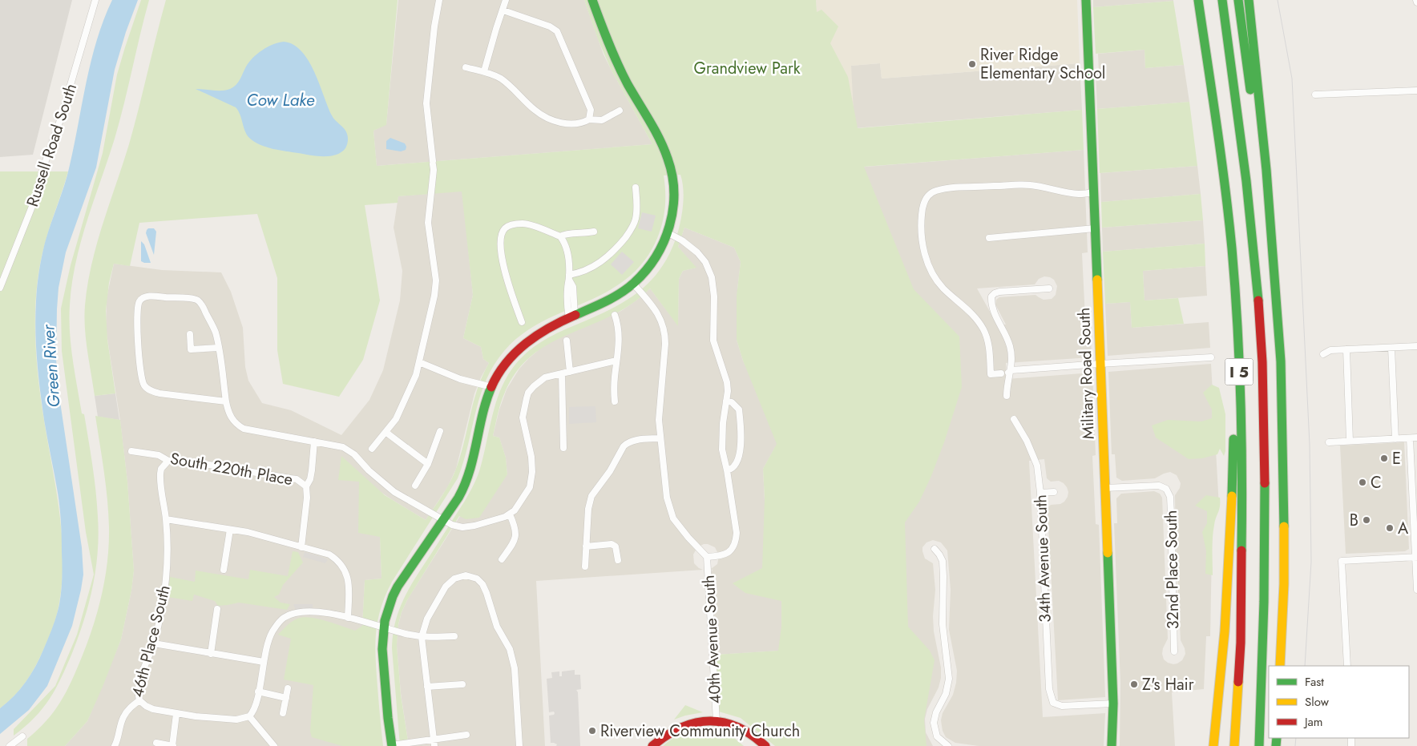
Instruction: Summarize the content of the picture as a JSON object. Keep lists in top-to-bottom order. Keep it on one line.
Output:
{"streets":{"main road":["I 5","Military Road South"],"street":["Russell Road South","South 220th Place","34th Avenue South","32nd Place South","40th Avenue South","46th Place South"]},"crossings":[["Military Road South","34th Avenue South"],["Military Road South","32nd Place South"],["South 220th Place","46th Place South"]],"water":["Cow Lake","Green River"],"parks":["Grandview Park"],"places":["River Ridge Elementary School","E","C","B","A","Z's Hair","Riverview Community Church"],"legend":["Fast","Slow","Jam"]}
